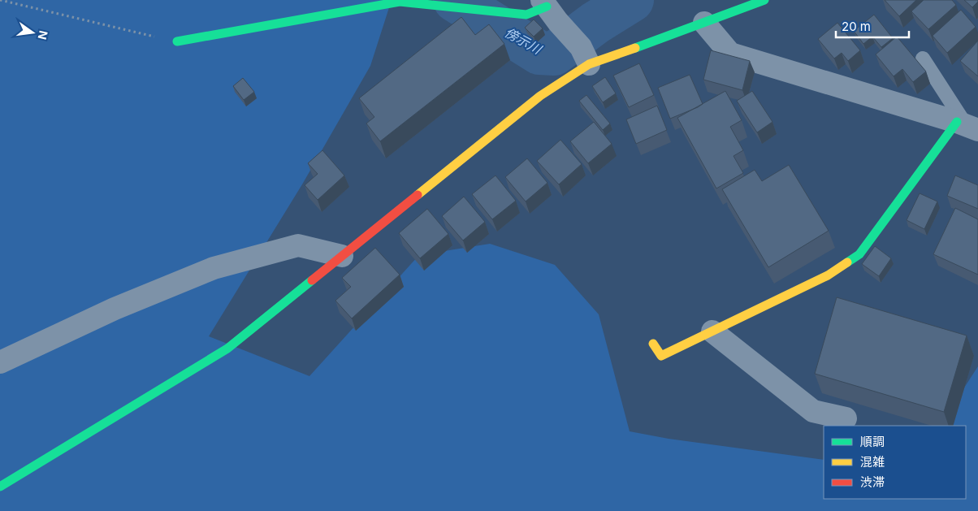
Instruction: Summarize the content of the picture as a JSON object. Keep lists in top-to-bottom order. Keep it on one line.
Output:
{"water":["傍示川"],"legend":["順調","混雑","渋滞"],"scale_bar":"20 m","north":"right"}
